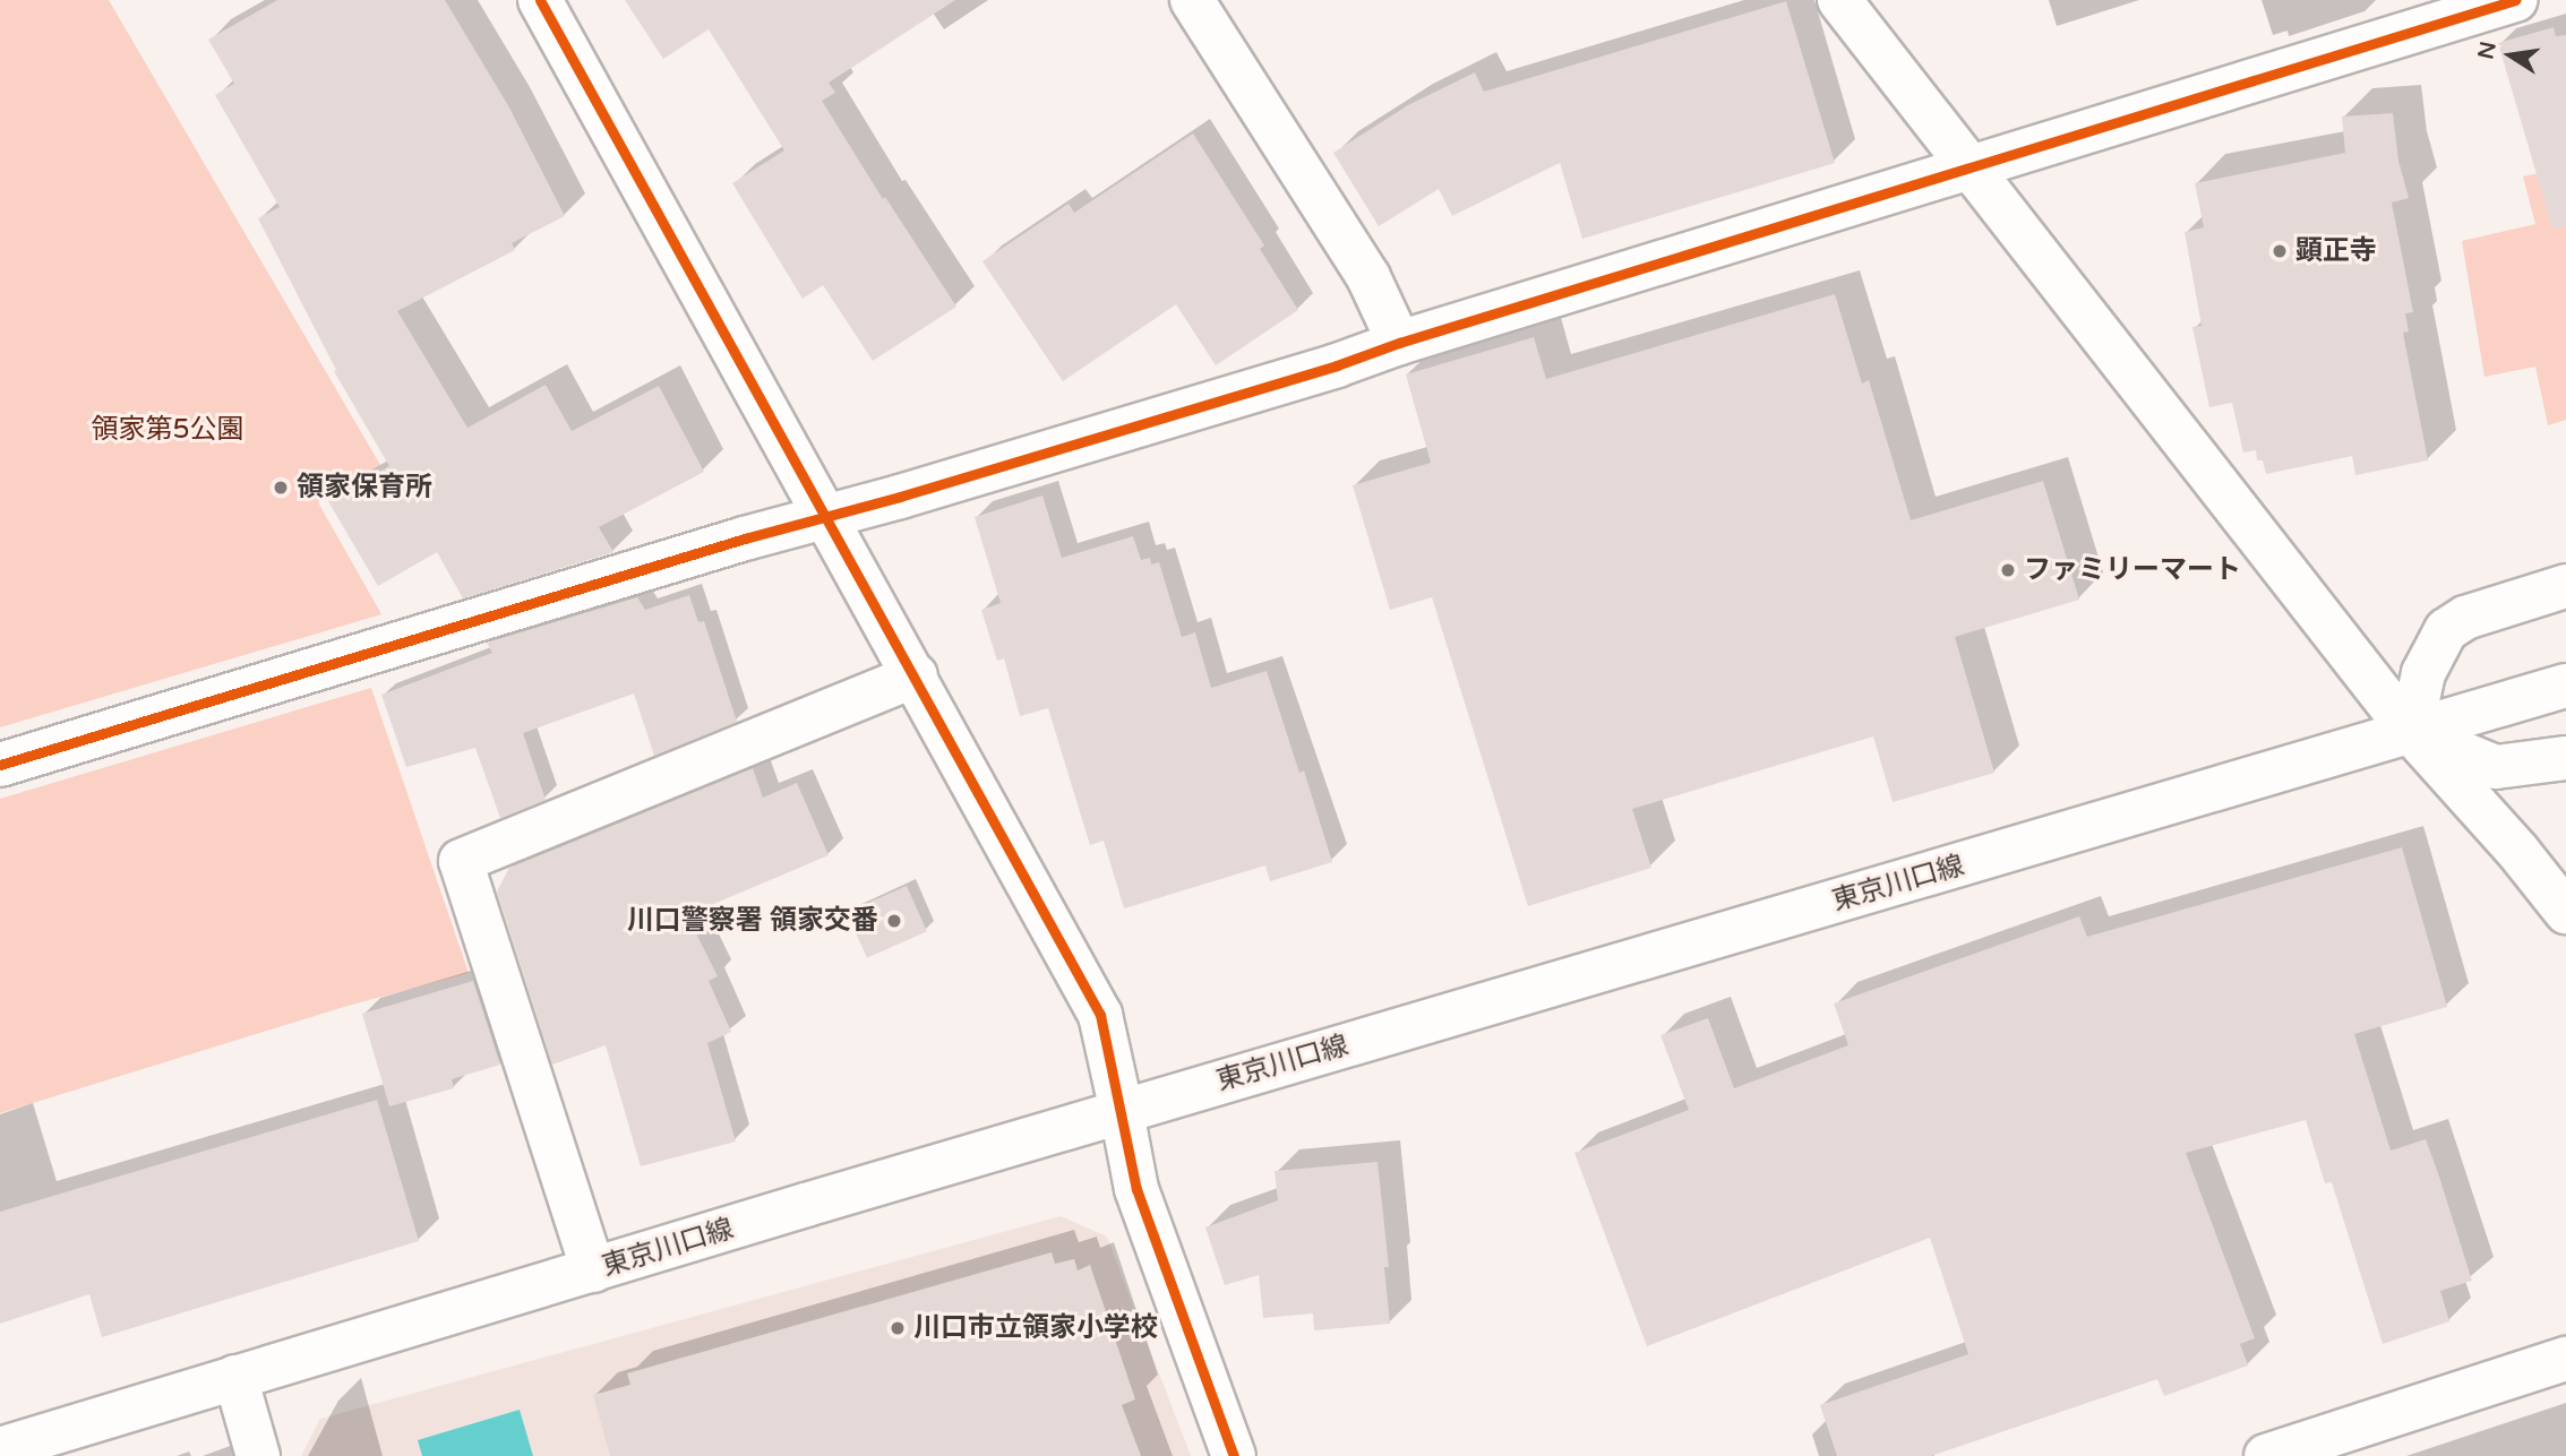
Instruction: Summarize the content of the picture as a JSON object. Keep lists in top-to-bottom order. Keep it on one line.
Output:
{"streets":{"street":["東京川口線"]},"parks":["領家第5公園"],"places":["顕正寺","領家保育所","ファミリーマート","川口警察署 領家交番","川口市立領家小学校"],"north":"left"}
